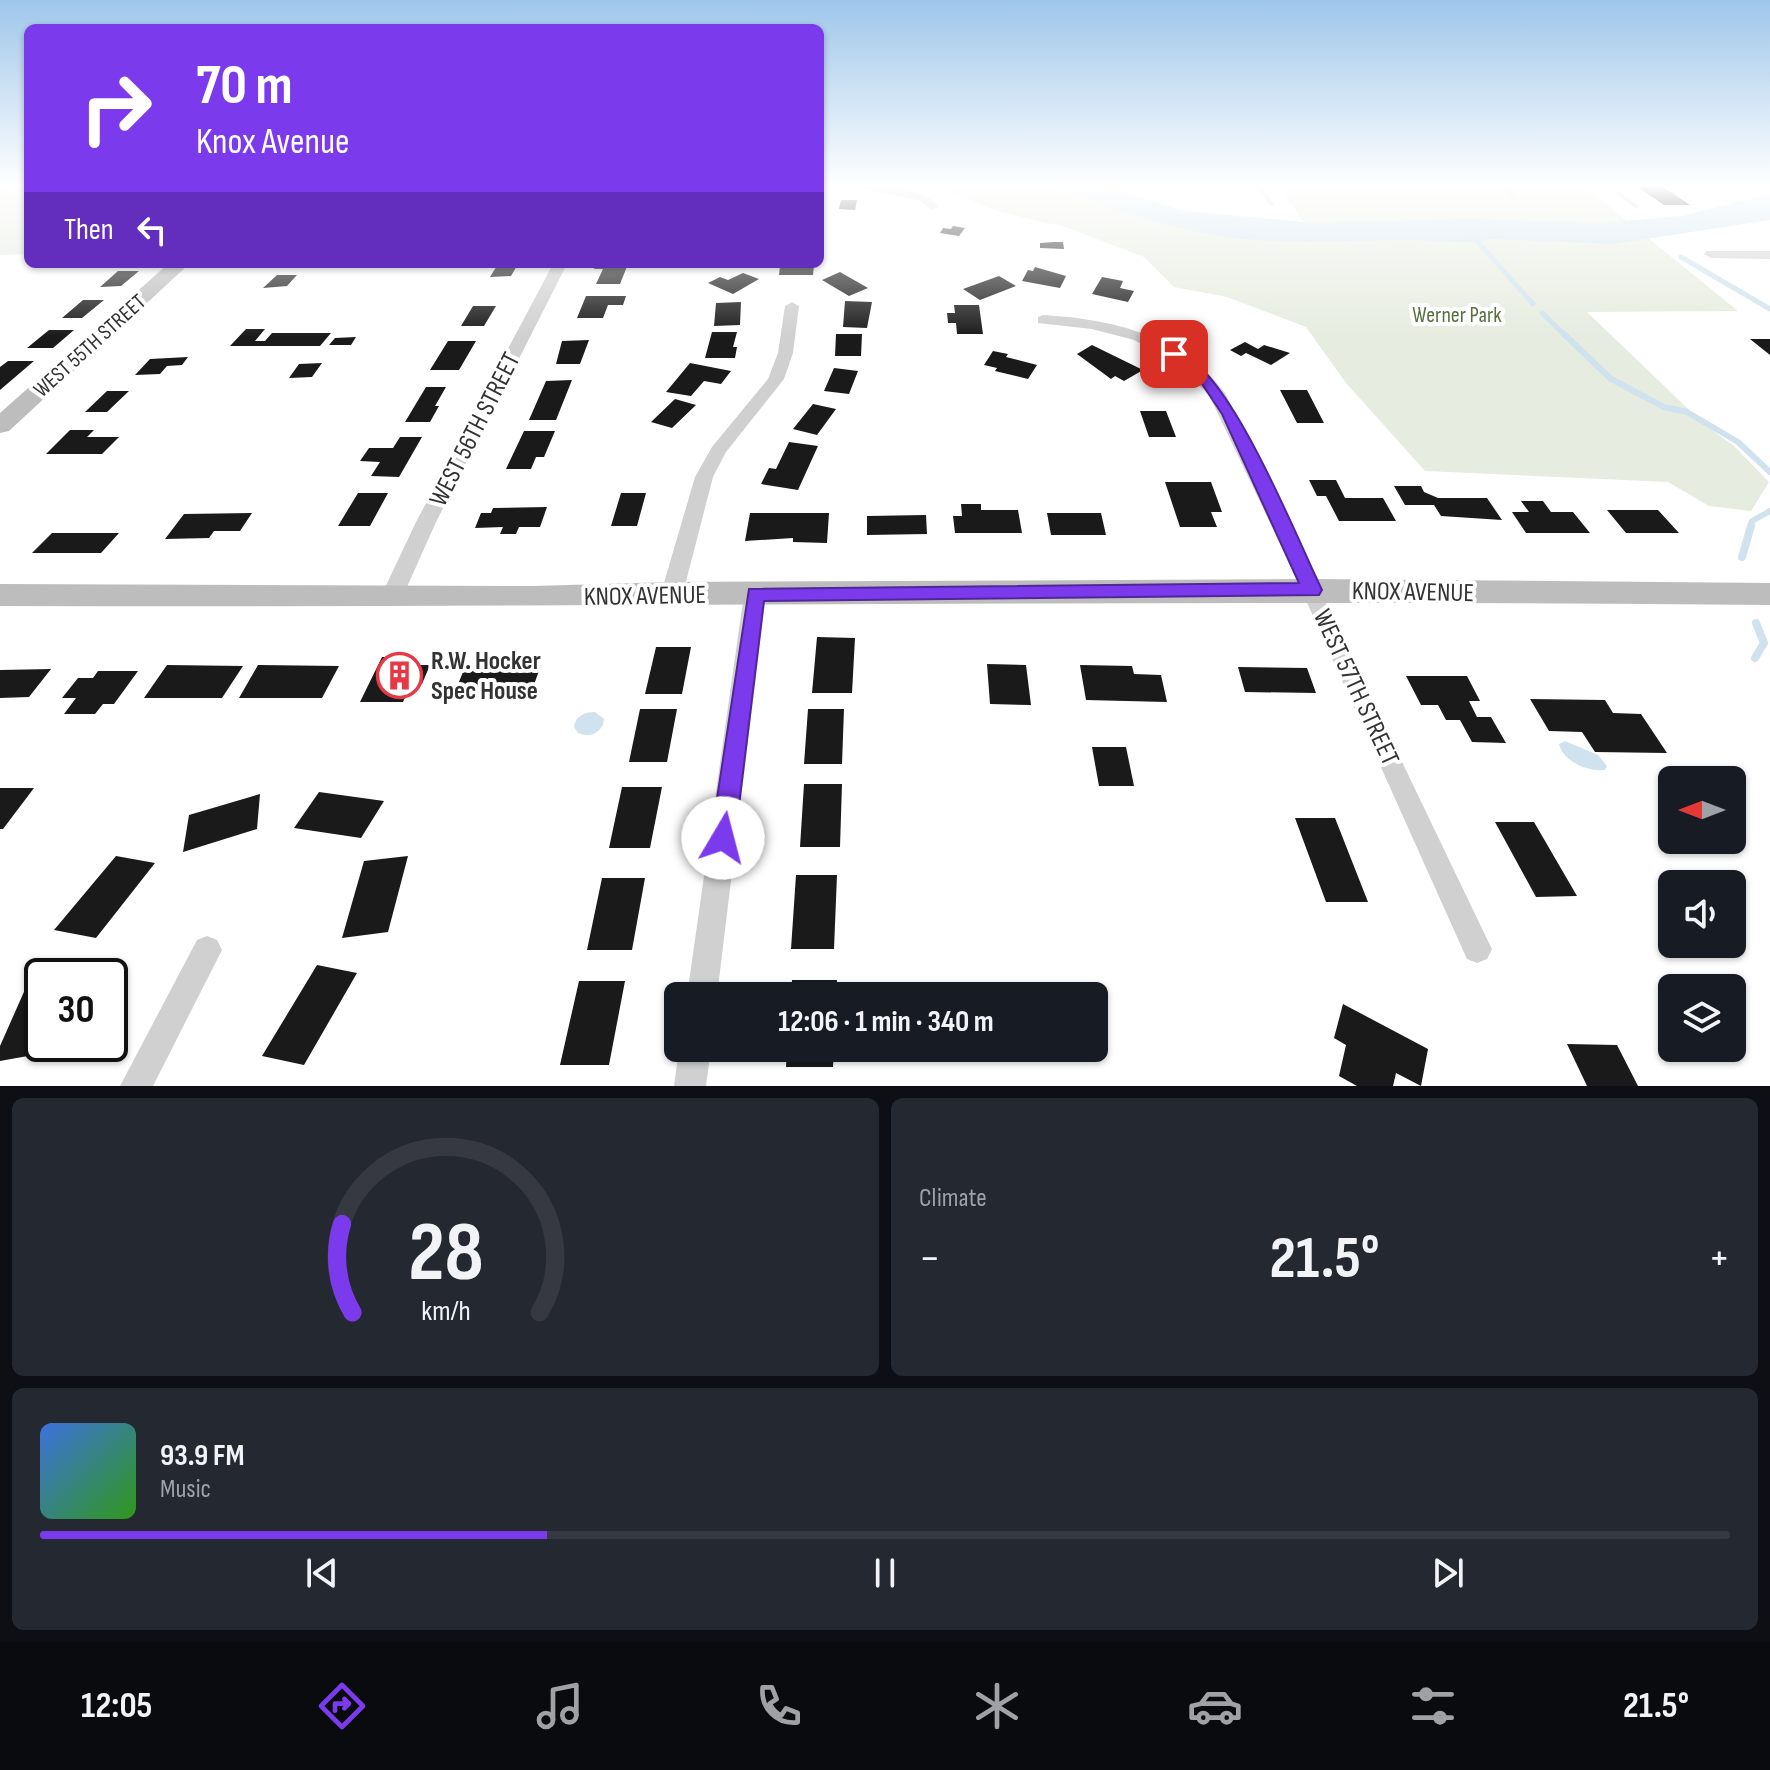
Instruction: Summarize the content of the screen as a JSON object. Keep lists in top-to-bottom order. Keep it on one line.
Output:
{"streets":{"street":["WEST 55TH STREET","WEST 56TH STREET","KNOX AVENUE","WEST 57TH STREET"]},"crossings":[["WEST 56TH STREET","KNOX AVENUE"],["KNOX AVENUE","WEST 57TH STREET"]],"parks":["Werner Park"],"places":{"building":["R.W. Hocker Spec House"]},"north":"left","page":{"turn":["70 m","Knox Avenue"],"then":"Then","limit":"30","trip":"12:06 · 1 min · 340 m","tile":"Climate","heat":["−","21.5°","+"],"song":["93.9 FM","Music"],"tabs":["12:05","21.5°"],"gauge":["28","km/h"]}}
